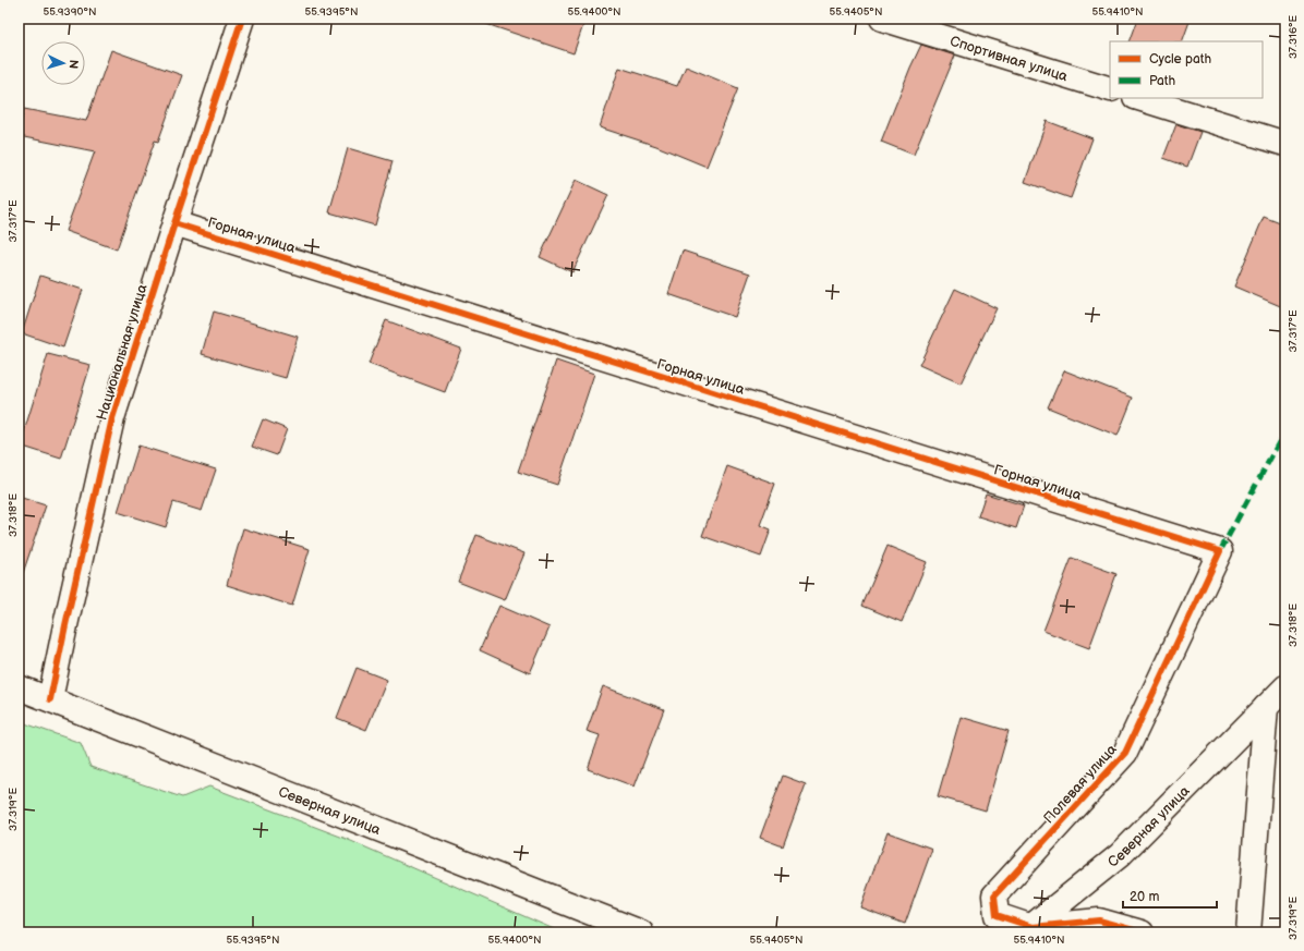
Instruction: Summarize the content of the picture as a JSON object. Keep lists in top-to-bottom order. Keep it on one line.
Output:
{"streets":{"street":["Спортивная улица","Горная улица","Национальная улица","Полевая улица","Северная улица"]},"crossings":[["Горная улица","Национальная улица"],["Горная улица","Полевая улица"],["Национальная улица","Северная улица"],["Полевая улица","Северная улица"]],"legend":["Cycle path","Path"],"scale_bar":"20 m","north":"right","coordinates":["55.9390°N","55.9395°N","55.9400°N","55.9405°N","55.9410°N","37.316°E","37.317°E","37.318°E","37.319°E"]}
